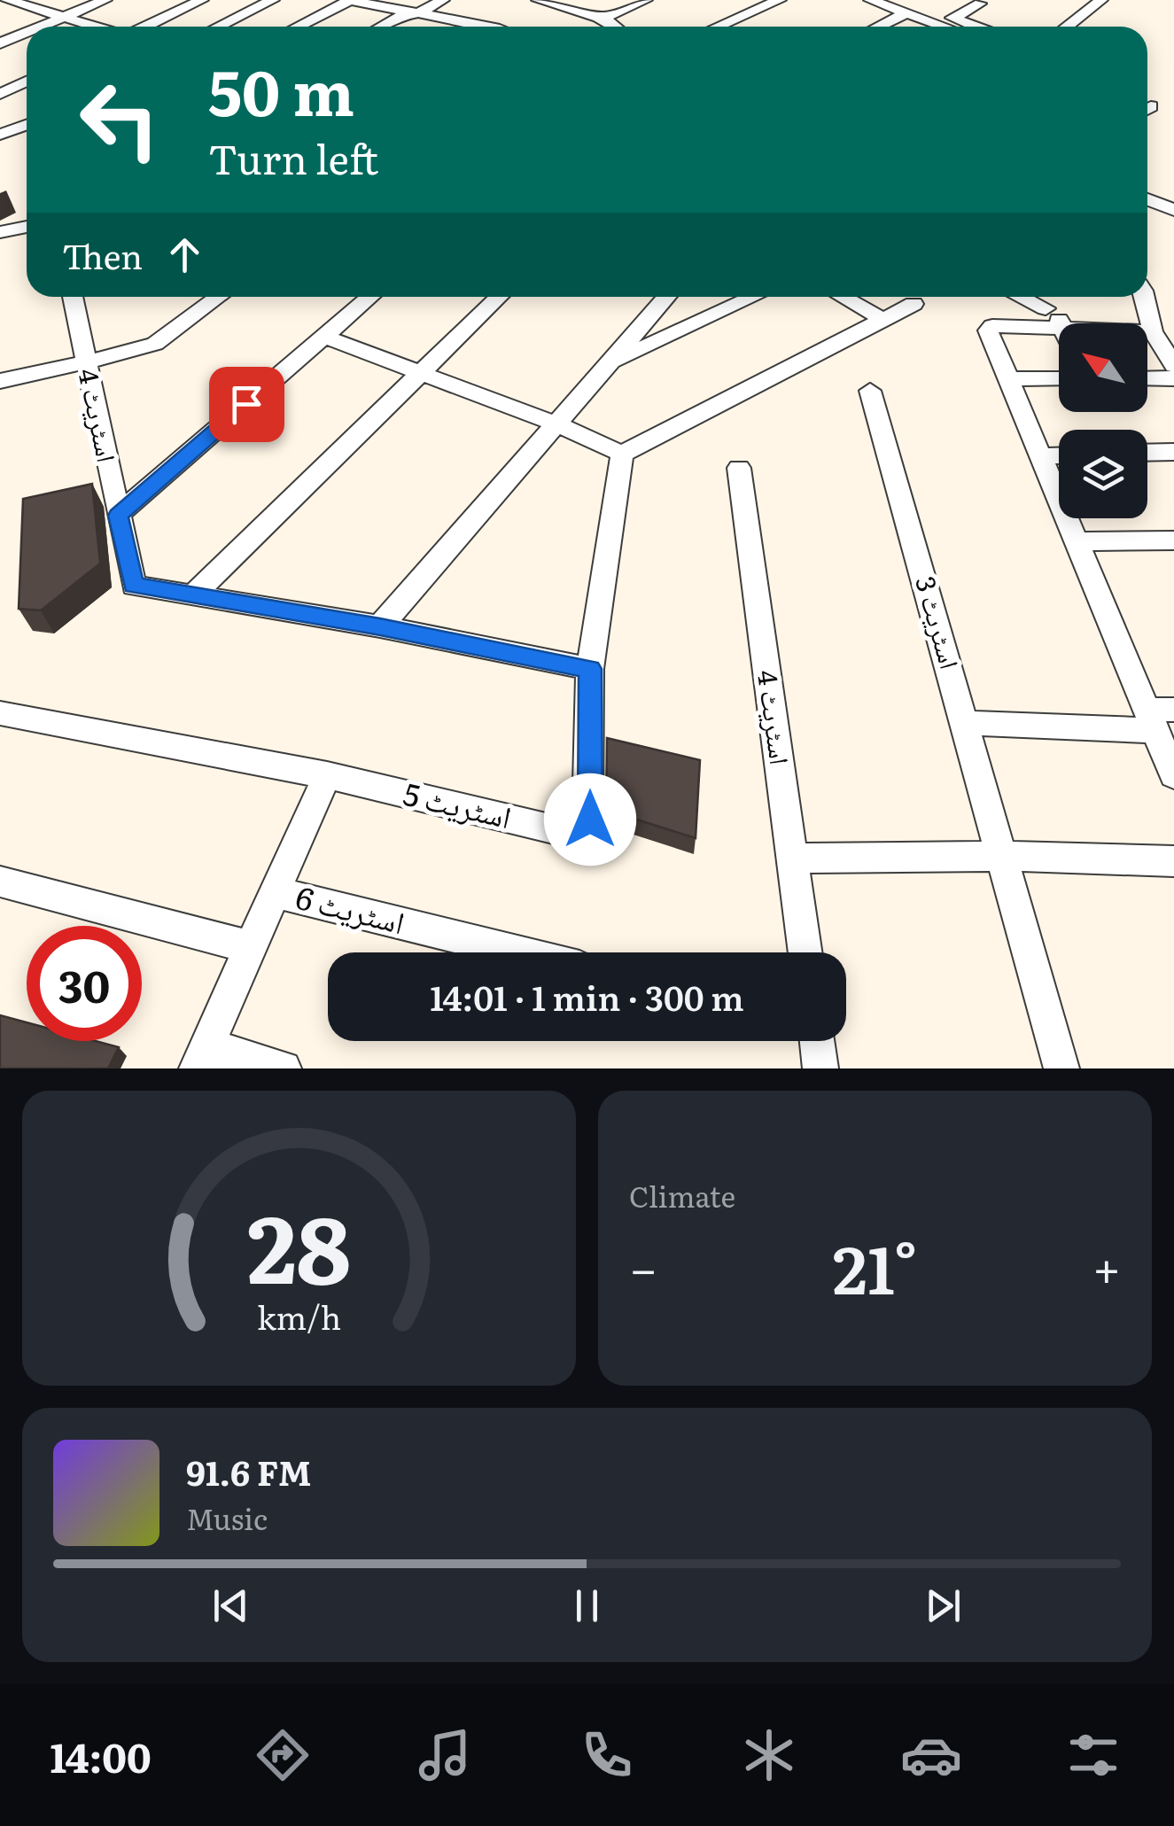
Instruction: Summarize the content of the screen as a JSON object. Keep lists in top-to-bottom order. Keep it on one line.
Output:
{"streets":{"street":["اسٹریٹ 4","اسٹریٹ 3","اسٹریٹ 5","اسٹریٹ 6"]},"north":"top left","page":{"turn":["50 m","Turn left"],"then":"Then","limit":"30","trip":"14:01 · 1 min · 300 m","tile":"Climate","heat":["−","21°","+"],"song":["91.6 FM","Music"],"tabs":"14:00","gauge":["28","km/h"]}}
